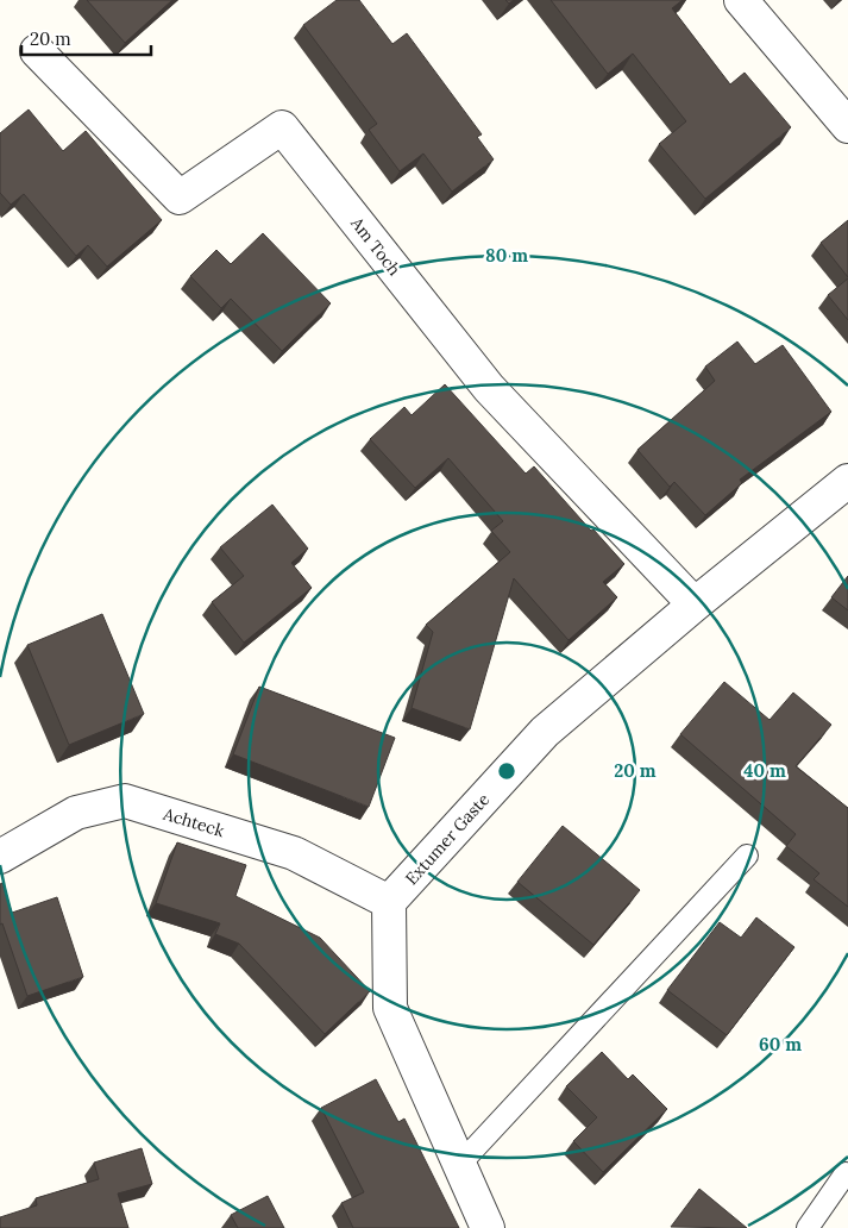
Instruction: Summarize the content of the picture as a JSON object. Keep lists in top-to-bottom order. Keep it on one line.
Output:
{"streets":{"street":["Am Toch","Achteck","Extumer Gaste"]},"crossings":[["Am Toch","Extumer Gaste"],["Achteck","Extumer Gaste"]],"scale_bar":"20 m","rings":["80 m","20 m","40 m","60 m"]}
